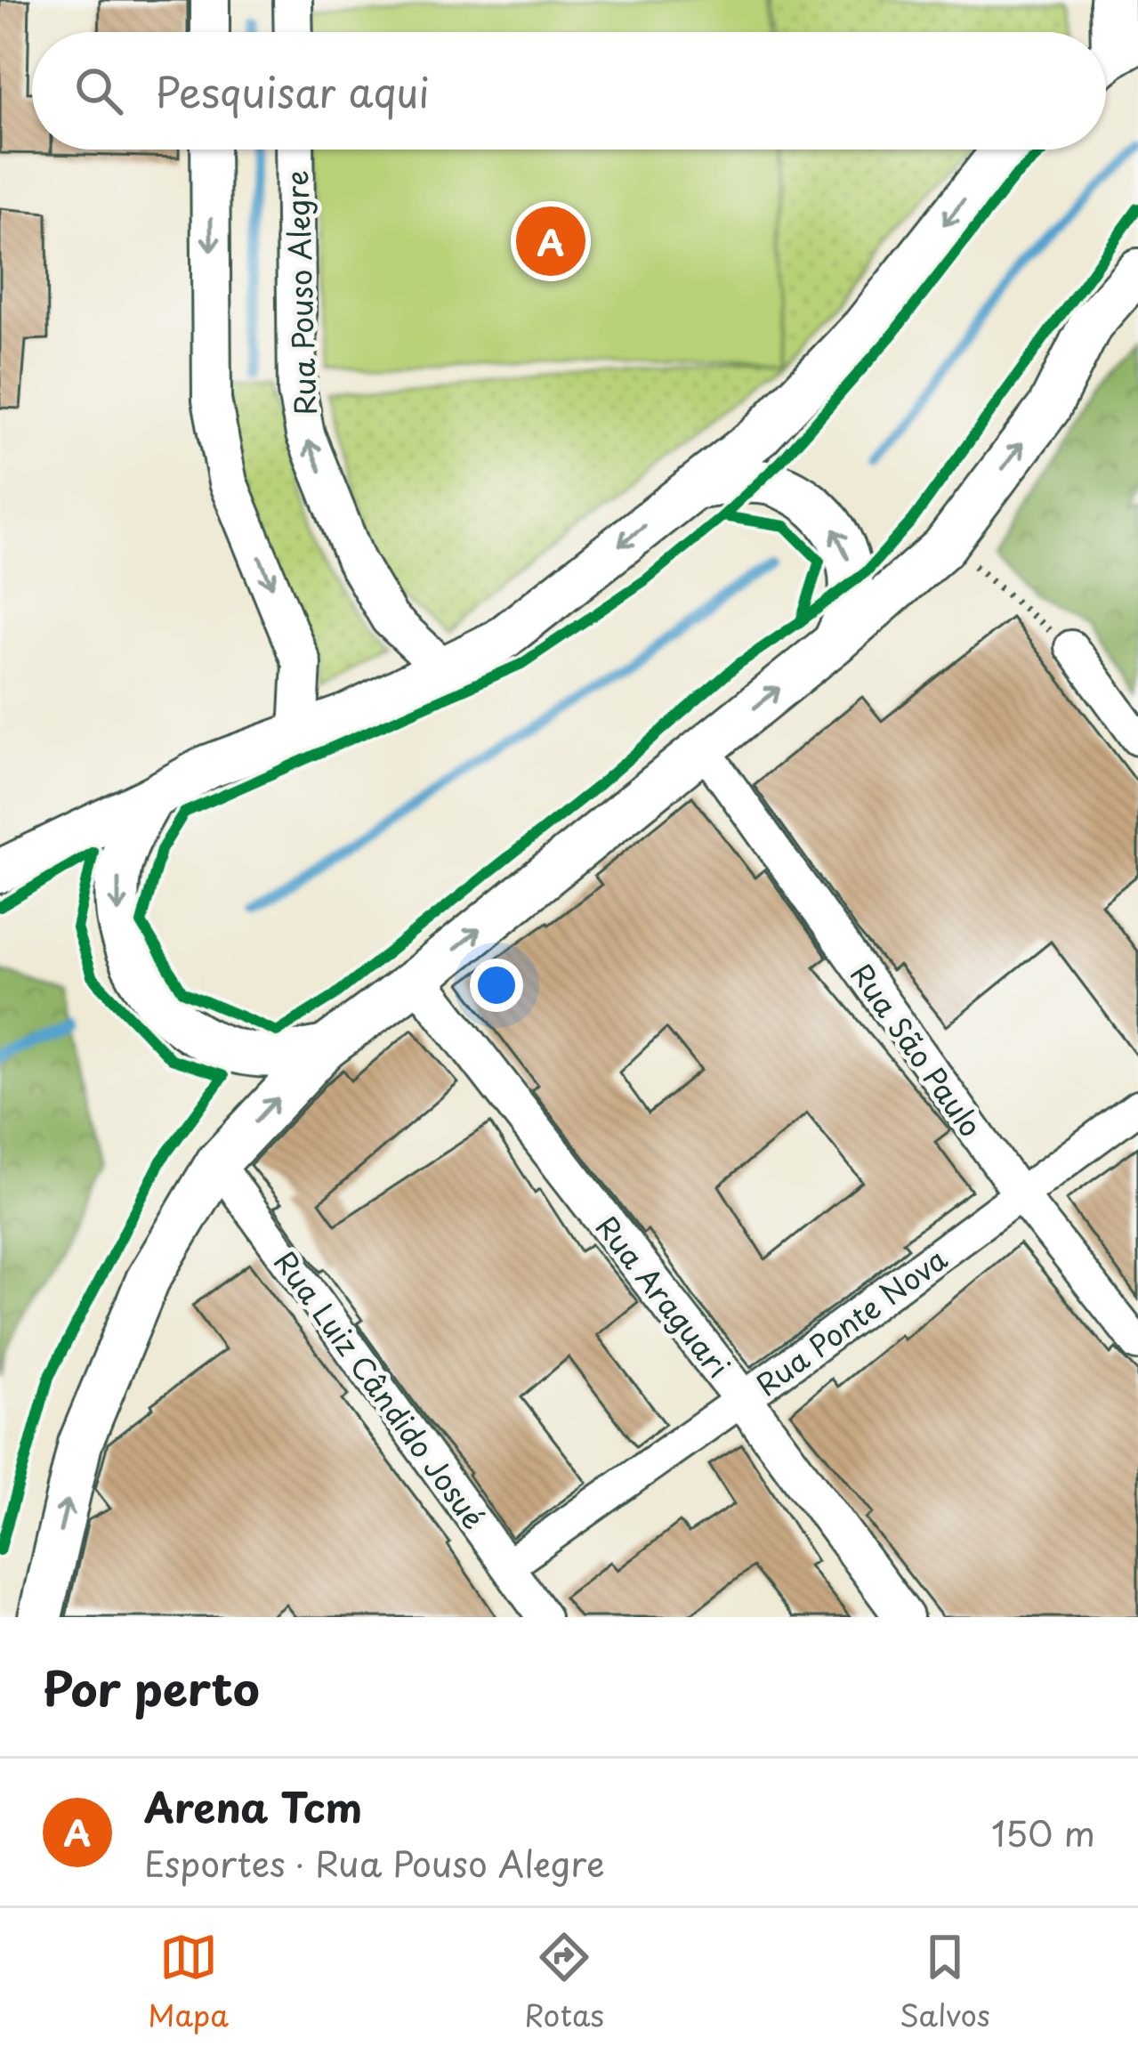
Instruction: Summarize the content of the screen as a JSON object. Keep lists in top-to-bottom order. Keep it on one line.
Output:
{"streets":{"street":["Rua Pouso Alegre","Rua São Paulo","Rua Araguari","Rua Ponte Nova","Rua Luiz Cândido Josué"]},"crossings":[["Rua São Paulo","Rua Ponte Nova"],["Rua Araguari","Rua Ponte Nova"],["Rua Ponte Nova","Rua Luiz Cândido Josué"]],"page":{"search":"Pesquisar aqui","pins":"A","heading":"Por perto","list":[{"mark":"A","name":"Arena Tcm","note":"Esportes · Rua Pouso Alegre","value":"150 m"}],"nav":["Mapa","Rotas","Salvos"]}}
